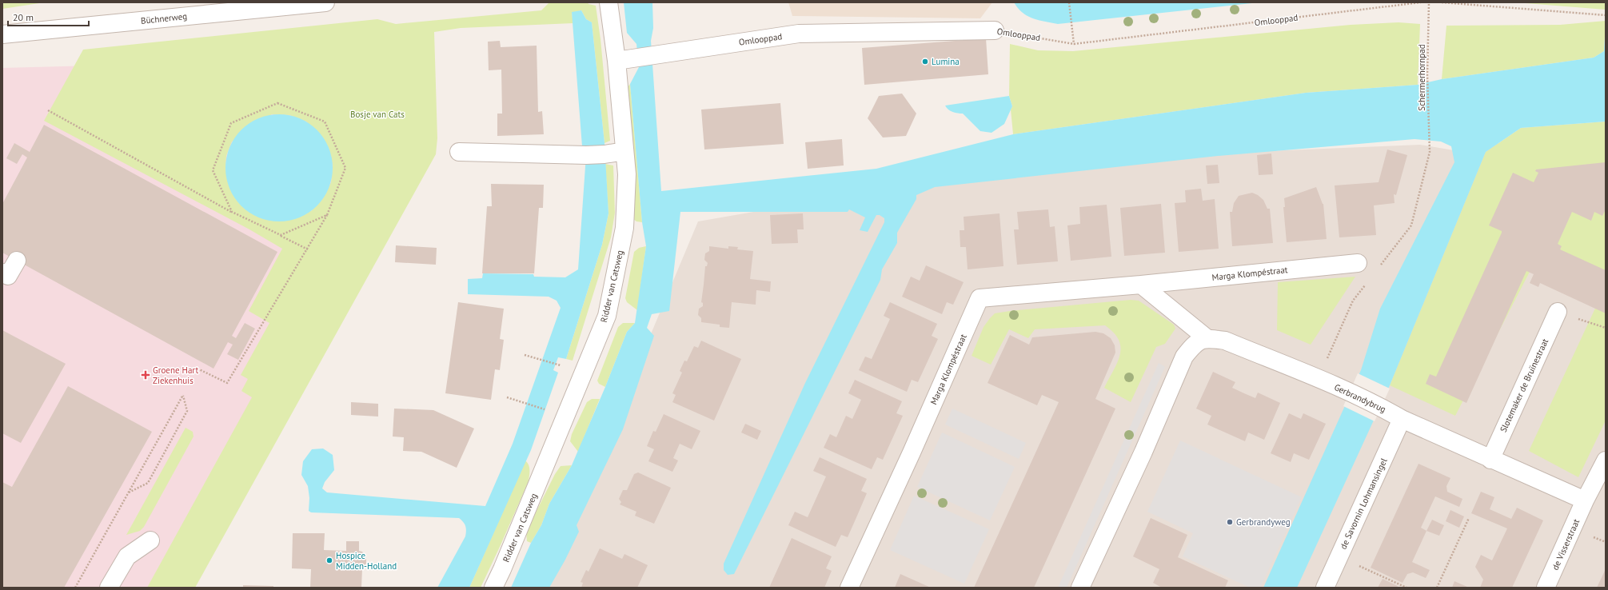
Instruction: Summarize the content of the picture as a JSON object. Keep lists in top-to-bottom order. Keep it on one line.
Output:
{"streets":{"street":["Büchnerweg","Omlooppad","Marga Klompéstraat","Ridder van Catsweg","Slotemaker de Bruïnestraat","Gerbrandybrug","de Savornin Lohmansingel","de Visserstraat"],"path":["Schermerhornpad"]},"crossings":[["Omlooppad","Ridder van Catsweg"],["Gerbrandybrug","de Savornin Lohmansingel"]],"parks":["Bosje van Cats"],"places":{"other":["Lumina","Gerbrandyweg","Hospice Midden-Holland"],"health":["Groene Hart Ziekenhuis"]},"scale_bar":"20 m"}
